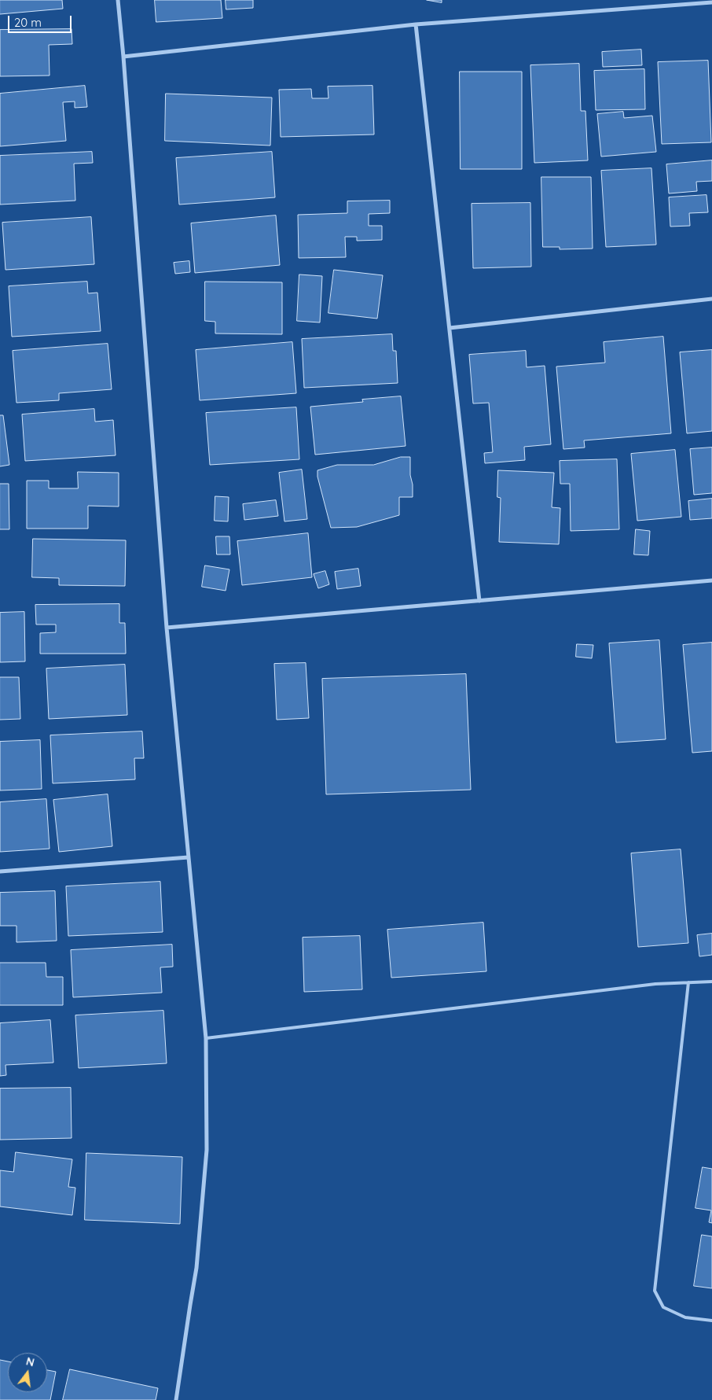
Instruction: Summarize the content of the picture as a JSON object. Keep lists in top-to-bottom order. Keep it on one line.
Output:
{"scale_bar":"20 m","north":"top"}
